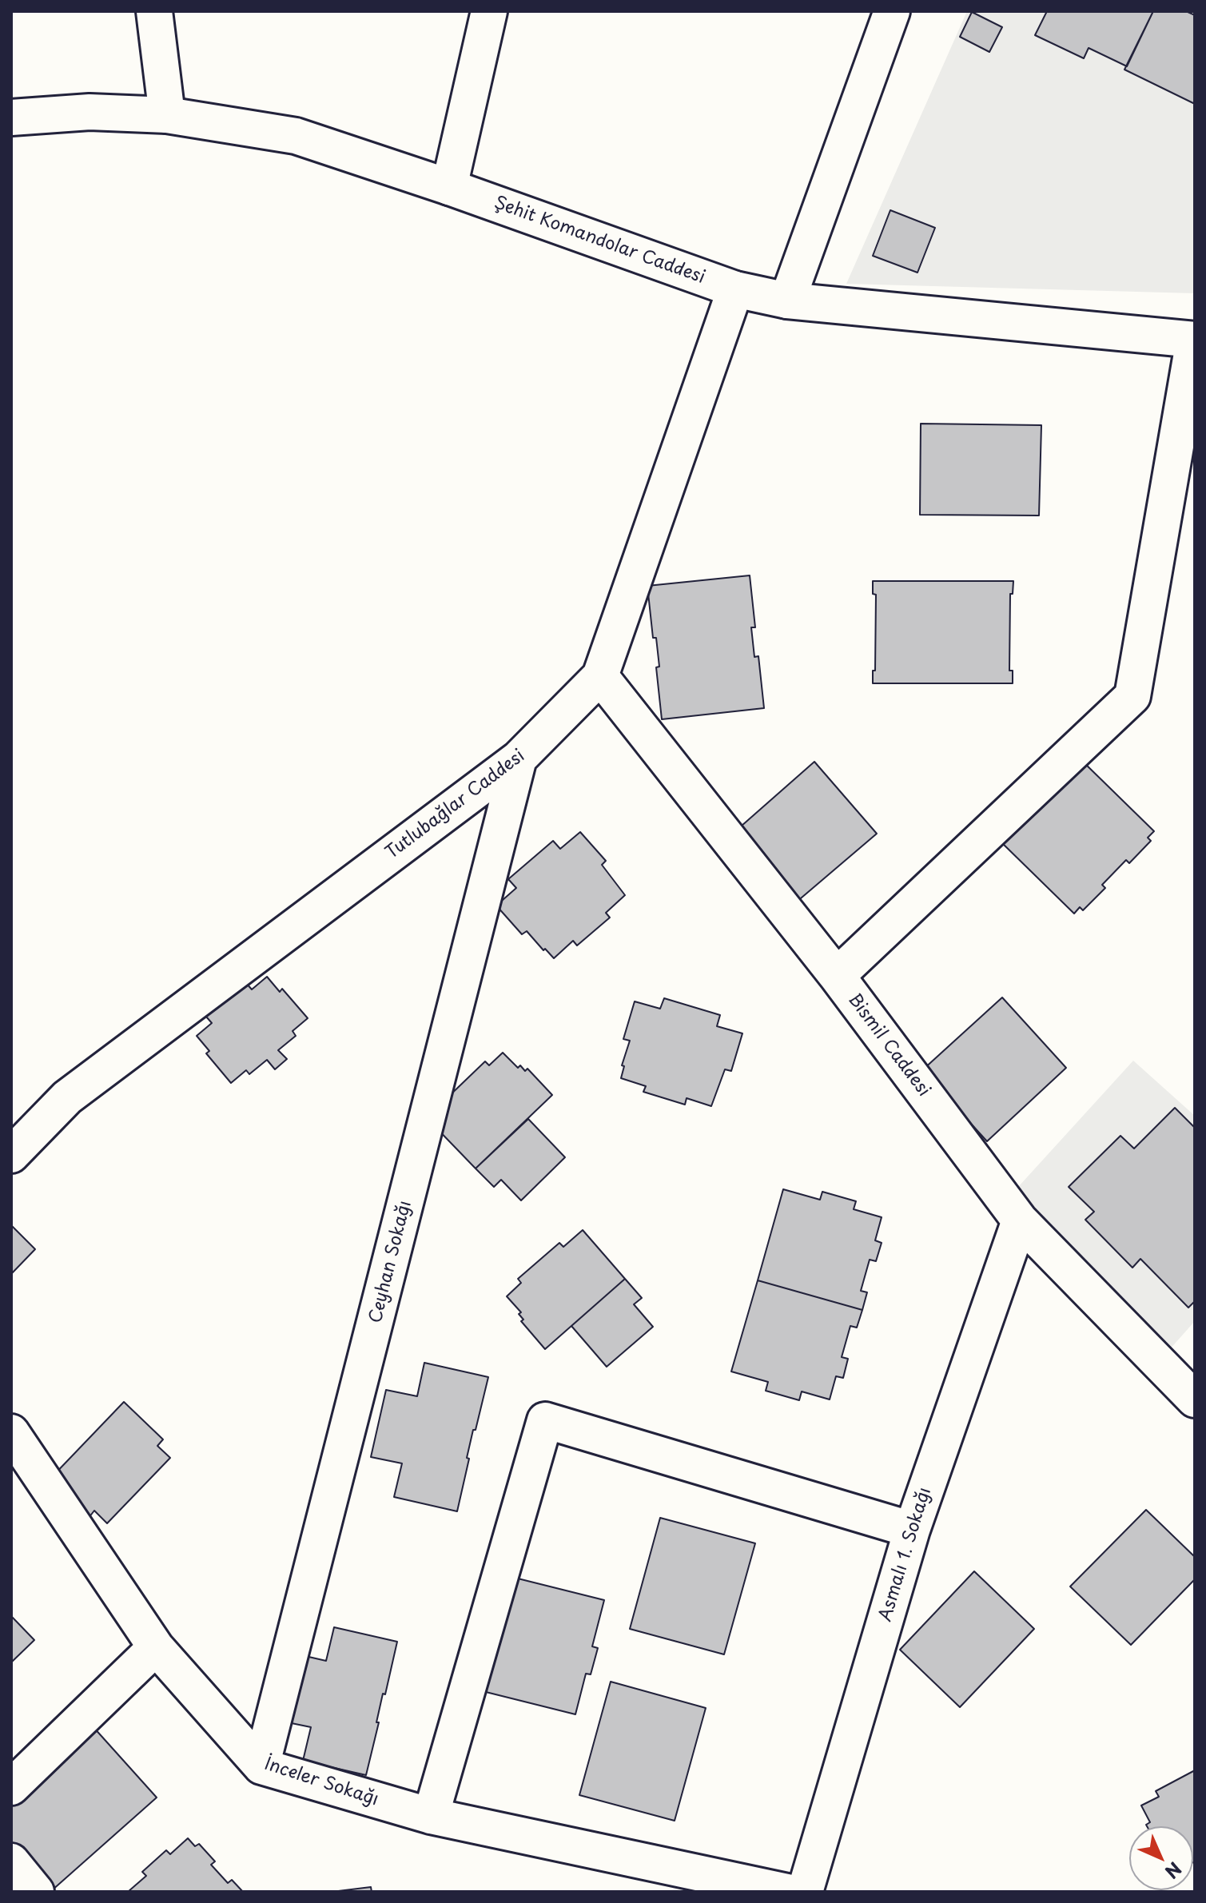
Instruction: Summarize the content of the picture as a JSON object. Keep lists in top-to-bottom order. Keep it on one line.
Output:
{"streets":{"street":["Şehit Komandolar Caddesi","Tutlubağlar Caddesi","Bismil Caddesi","Ceyhan Sokağı","Asmalı 1. Sokağı","İnceler Sokağı"]},"crossings":[["Şehit Komandolar Caddesi","Tutlubağlar Caddesi"],["Tutlubağlar Caddesi","Bismil Caddesi"],["Tutlubağlar Caddesi","Ceyhan Sokağı"],["Bismil Caddesi","Asmalı 1. Sokağı"],["Ceyhan Sokağı","İnceler Sokağı"]],"north":"bottom right"}
